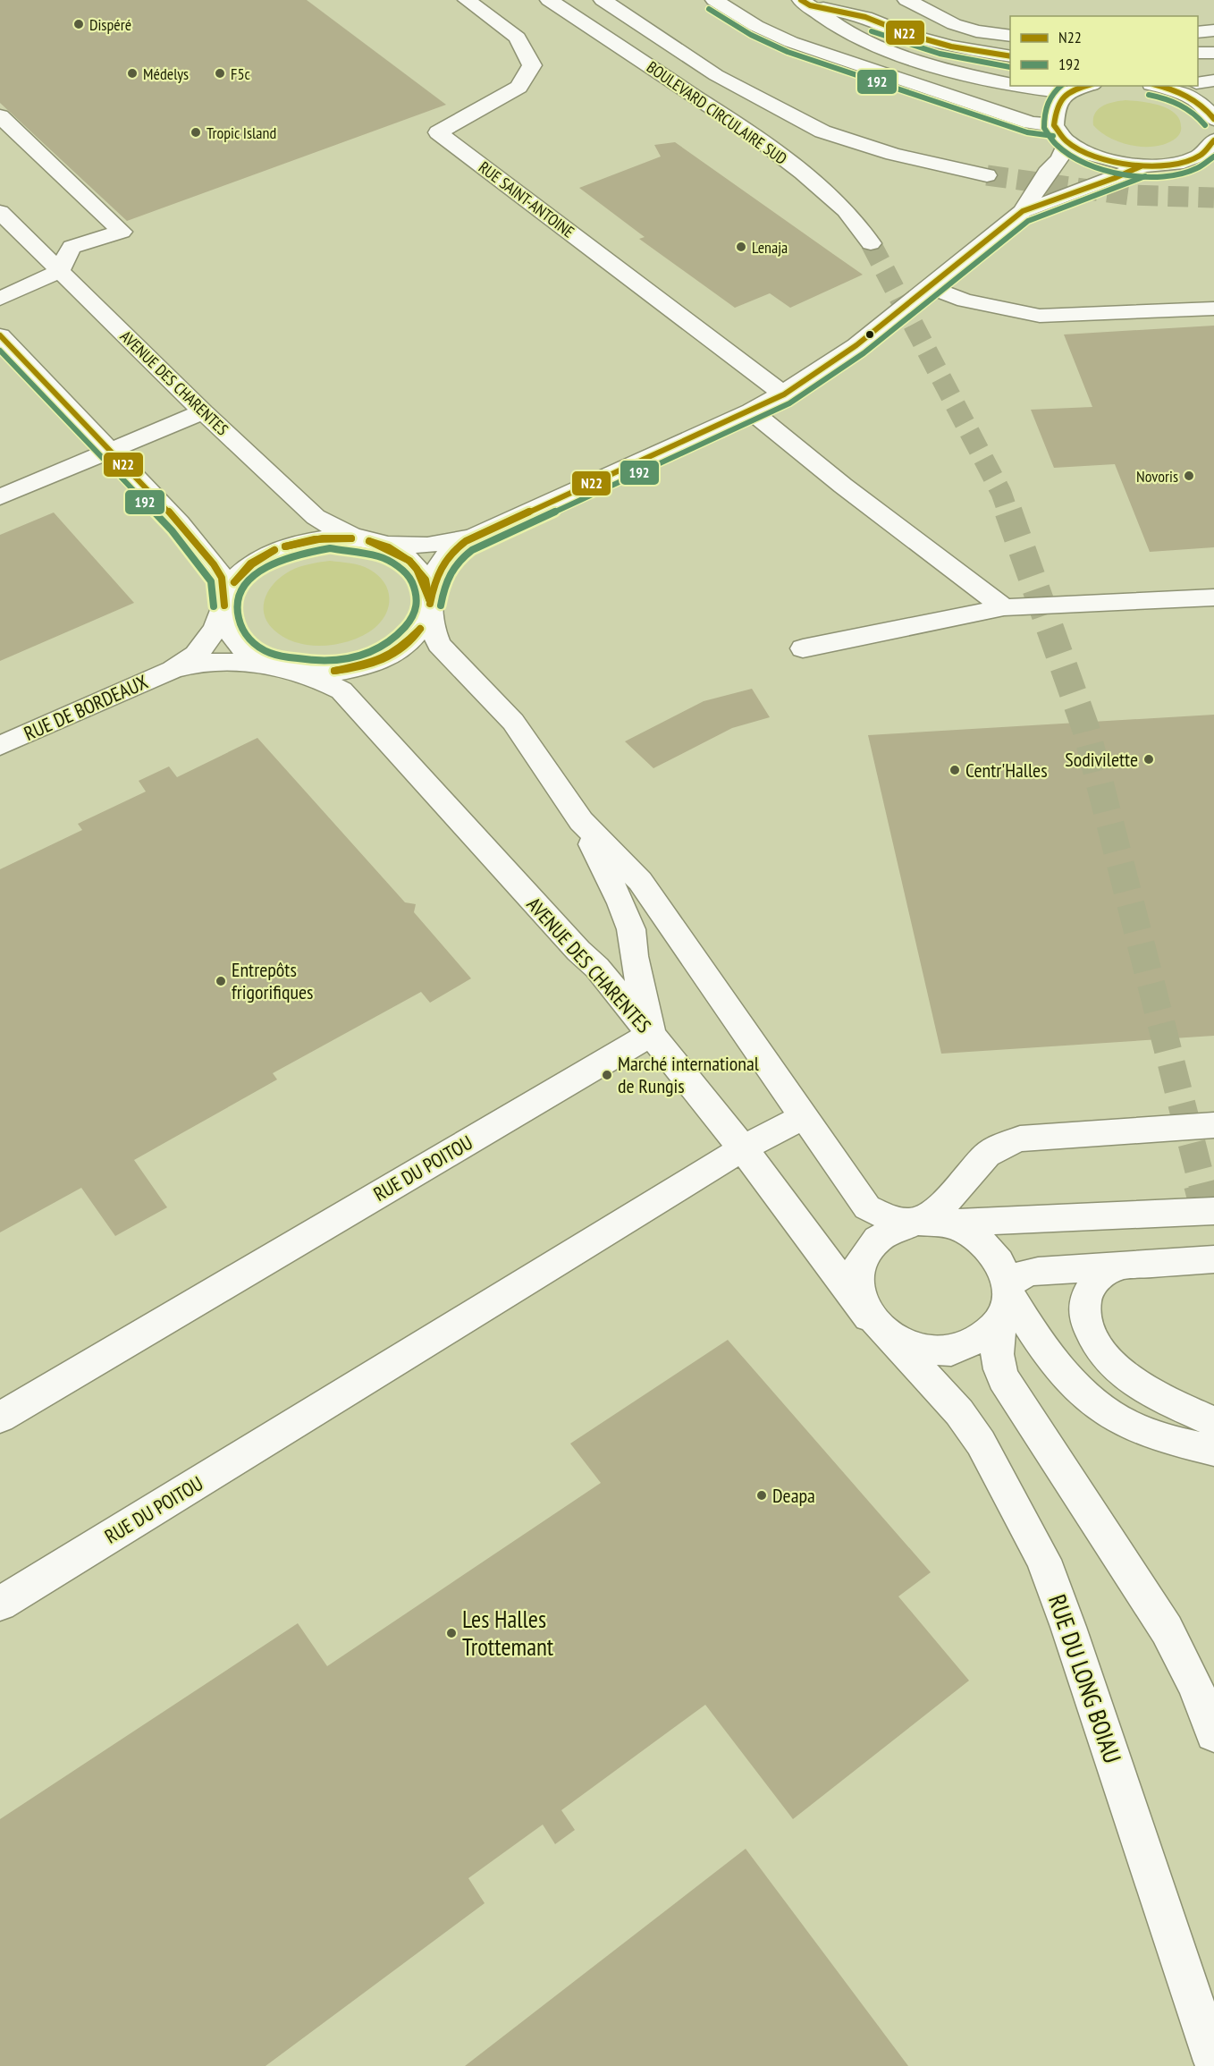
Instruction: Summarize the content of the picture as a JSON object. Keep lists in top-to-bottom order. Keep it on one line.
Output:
{"streets":{"street":["BOULEVARD CIRCULAIRE SUD","RUE SAINT-ANTOINE","AVENUE DES CHARENTES","RUE DE BORDEAUX","RUE DU POITOU","RUE DU LONG BOIAU"]},"crossings":[["AVENUE DES CHARENTES","RUE DE BORDEAUX"],["AVENUE DES CHARENTES","RUE DU POITOU"],["AVENUE DES CHARENTES","RUE DU LONG BOIAU"]],"places":["Dispéré","Médelys","F5c","Tropic Island","Lenaja","Novoris","Sodivilette","Centr'Halles","Entrepôts frigorifiques","Marché international de Rungis","Deapa","Les Halles Trottemant"],"lines":["transit line N22","transit line 192"],"legend":["N22","192"]}
